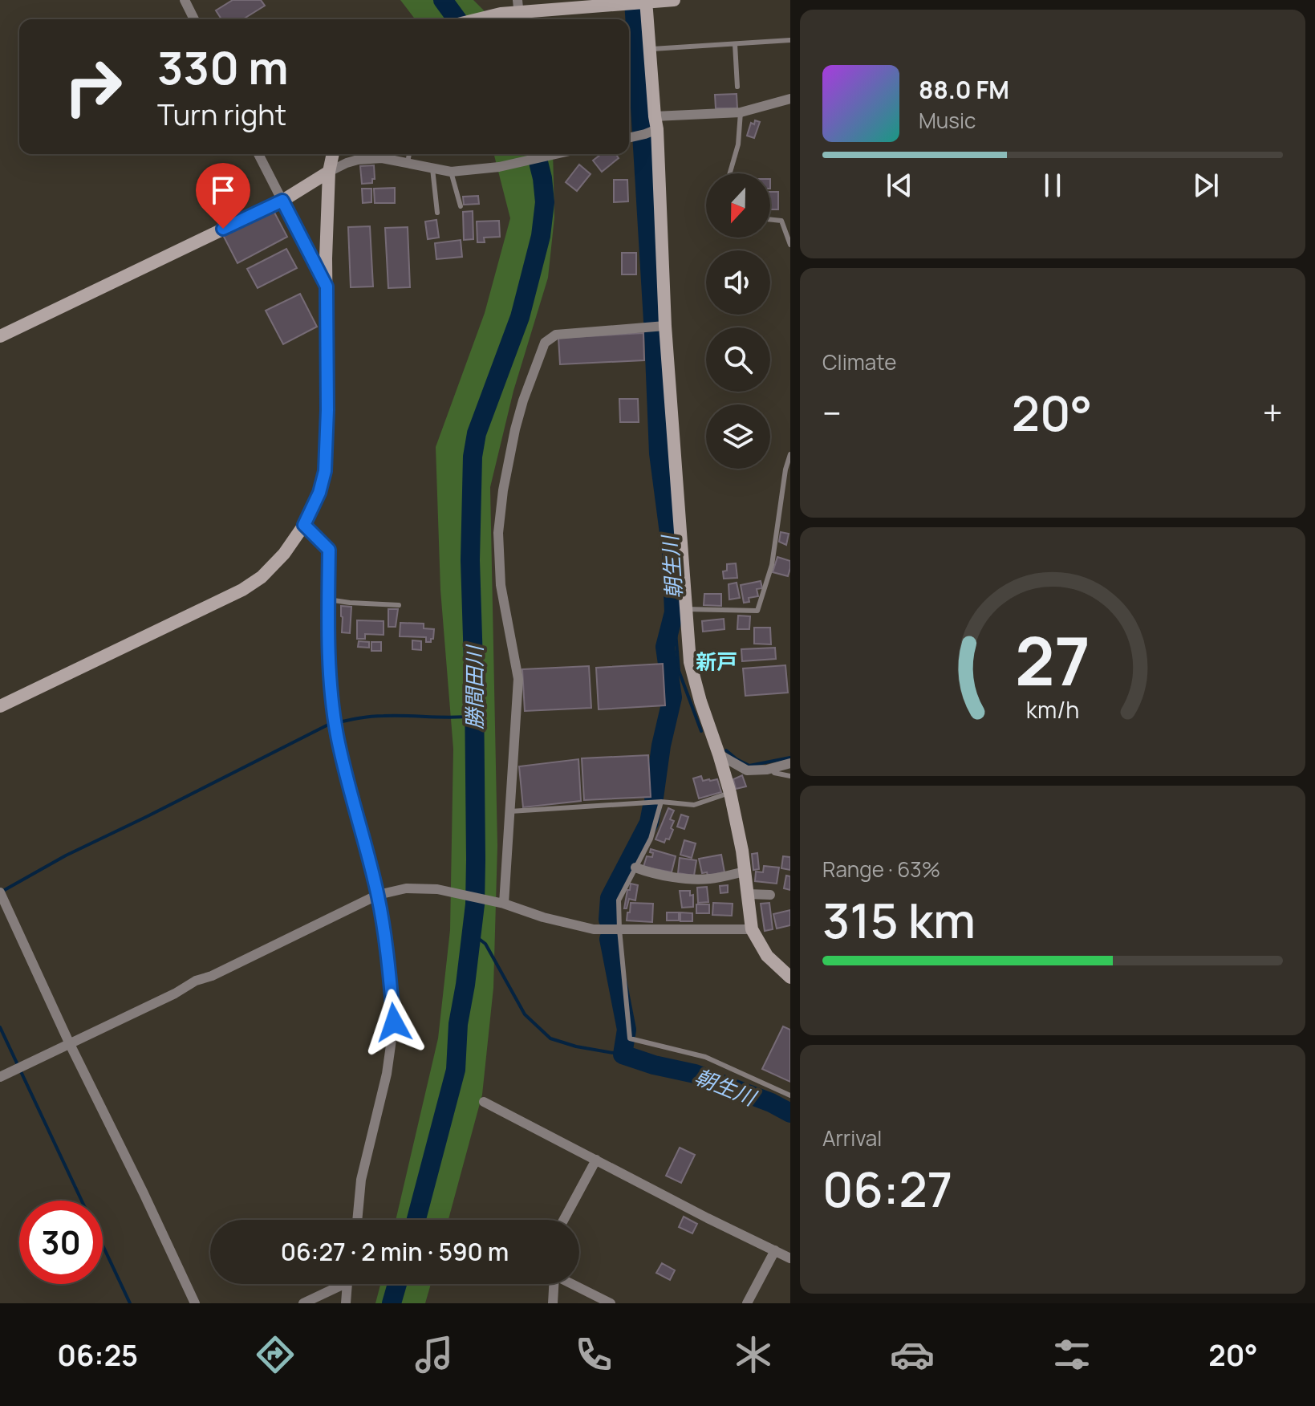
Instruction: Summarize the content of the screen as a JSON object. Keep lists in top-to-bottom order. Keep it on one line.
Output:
{"districts":["新戸"],"water":["朝生川","勝間田川"],"north":"bottom","page":{"turn":["330 m","Turn right"],"song":["88.0 FM","Music"],"tile":["Climate",["Range · 63%","315 km"],["Arrival","06:27"]],"heat":["−","20°","+"],"limit":"30","trip":"06:27 · 2 min · 590 m","tabs":["06:25","20°"],"gauge":["27","km/h"]}}
